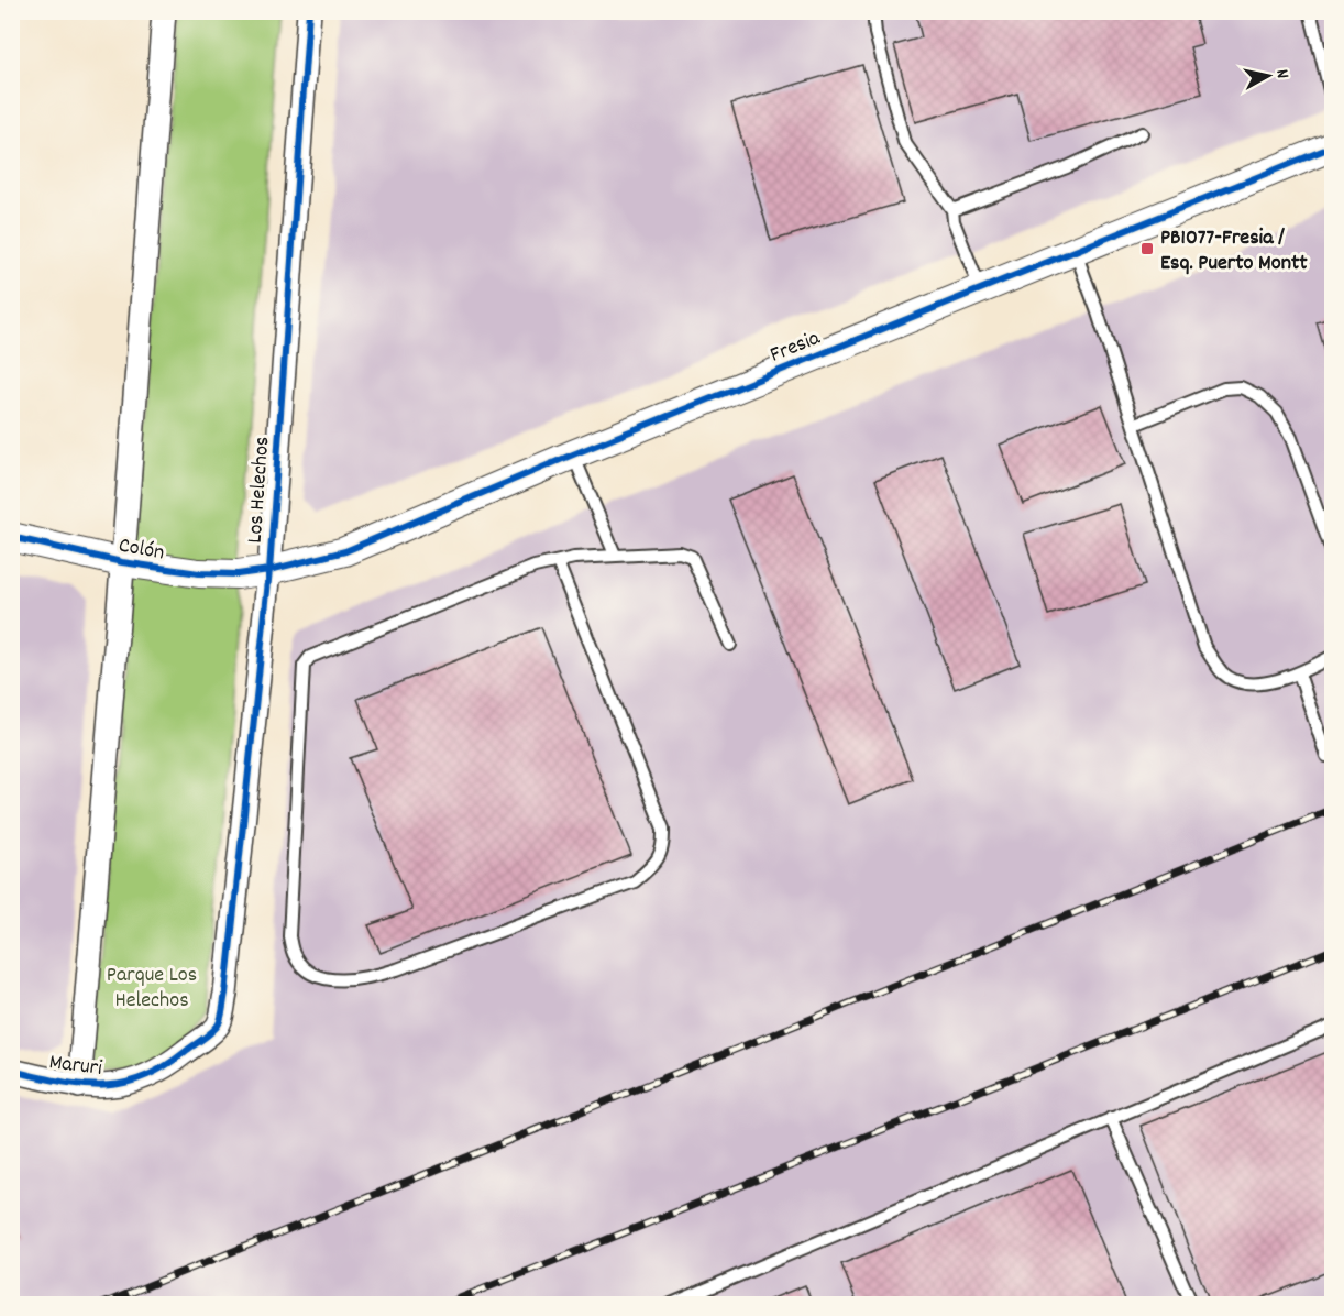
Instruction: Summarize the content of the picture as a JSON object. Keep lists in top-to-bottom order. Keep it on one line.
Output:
{"streets":{"street":["Fresia","Los Helechos","Colón","Maruri"]},"crossings":[["Fresia","Los Helechos"],["Fresia","Colón"],["Los Helechos","Colón"],["Los Helechos","Maruri"]],"parks":["Parque Los Helechos"],"places":{"transit":["PB1077-Fresia / Esq. Puerto Montt"]},"north":"right"}
